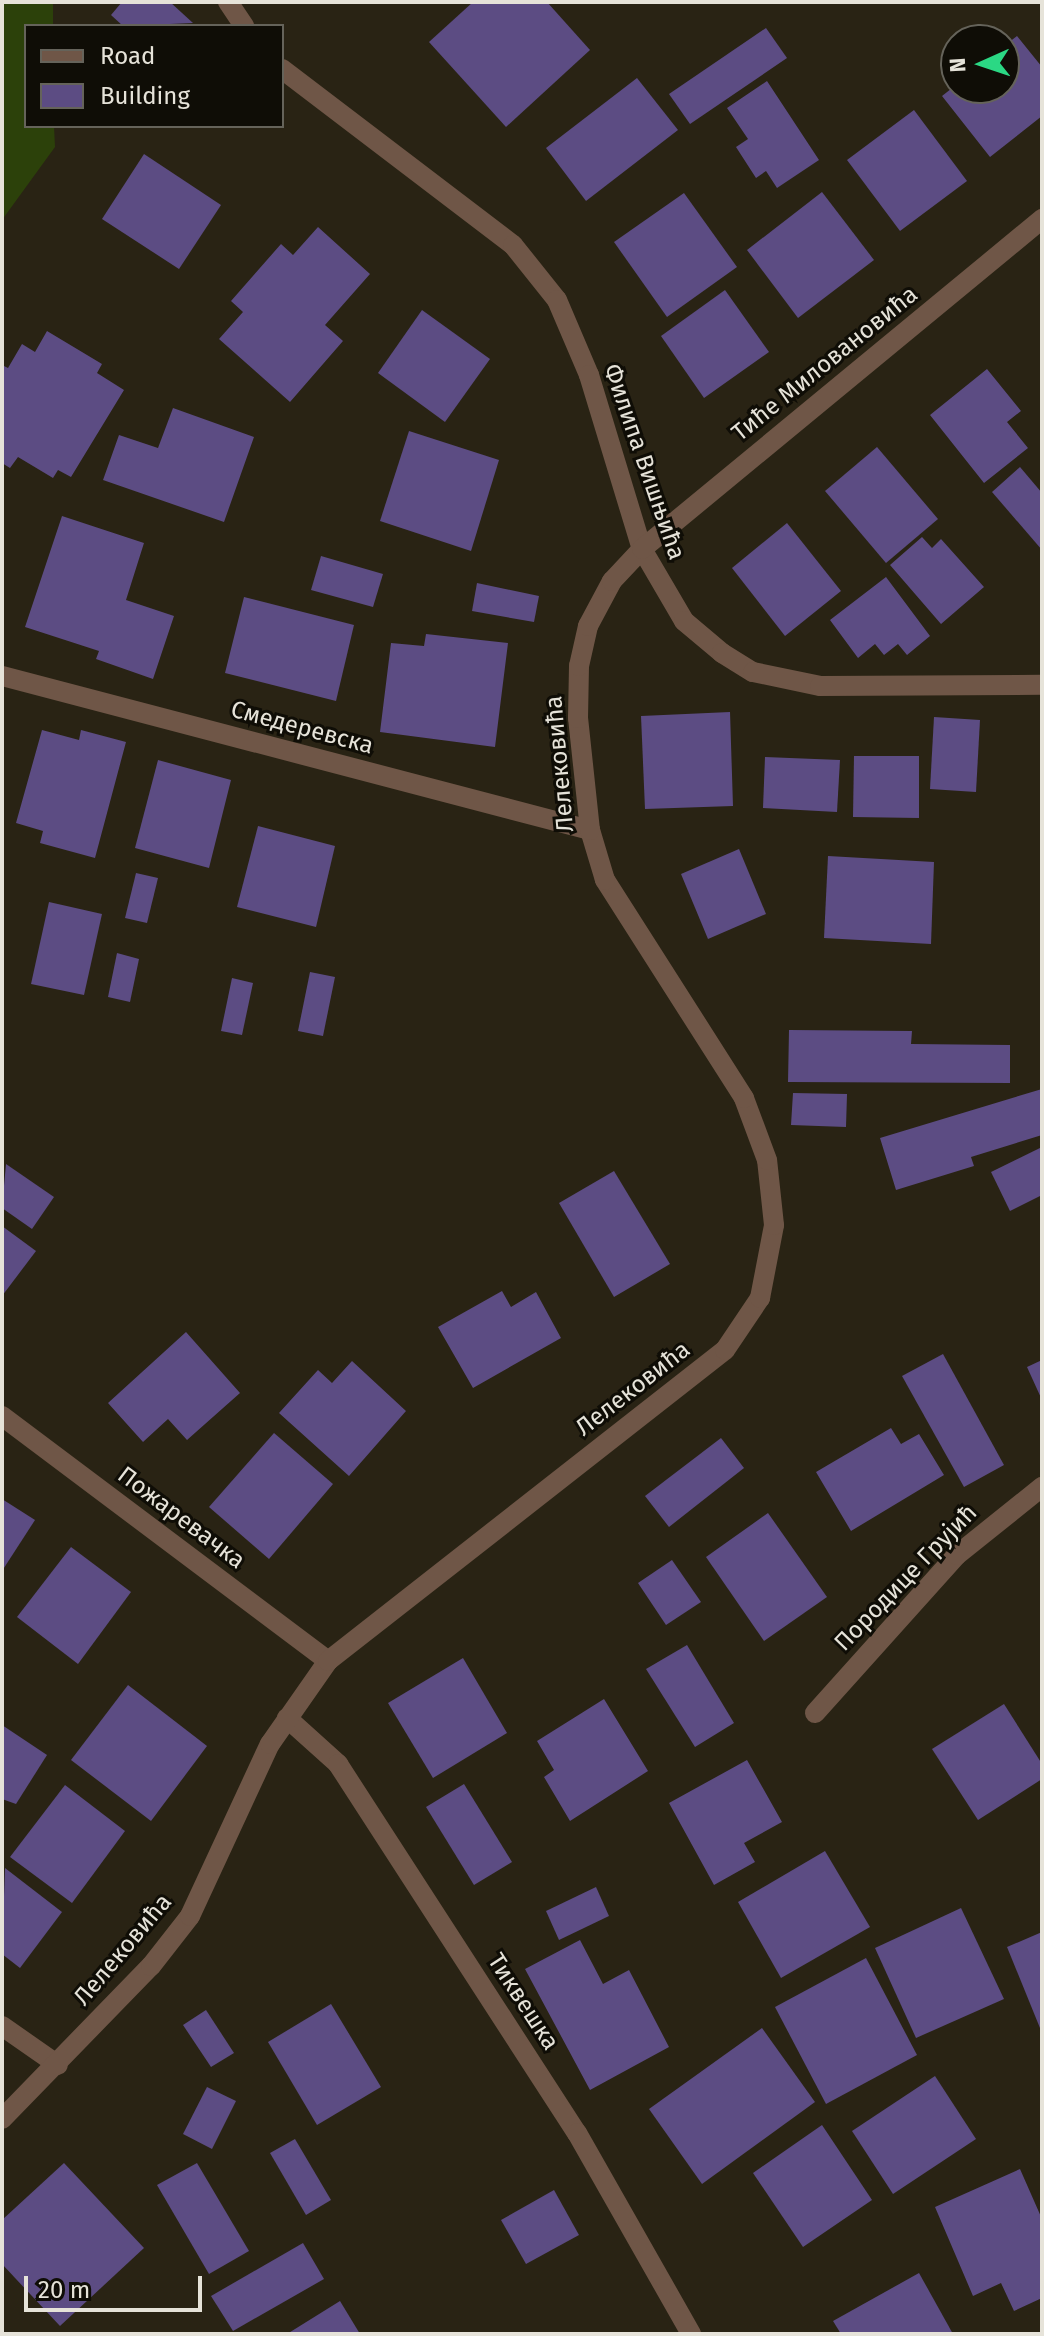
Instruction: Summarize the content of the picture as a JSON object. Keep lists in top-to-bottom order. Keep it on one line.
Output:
{"streets":{"street":["Тиће Миловановића","Филипа Вишњића","Смедеревска","Лелековића","Пожаревачка","Породице Грујић","Тиквешка"]},"crossings":[["Тиће Миловановића","Филипа Вишњића"],["Тиће Миловановића","Лелековића"],["Филипа Вишњића","Лелековића"],["Смедеревска","Лелековића"],["Лелековића","Пожаревачка"],["Лелековића","Тиквешка"]],"legend":["Road","Building"],"scale_bar":"20 m","north":"left"}
